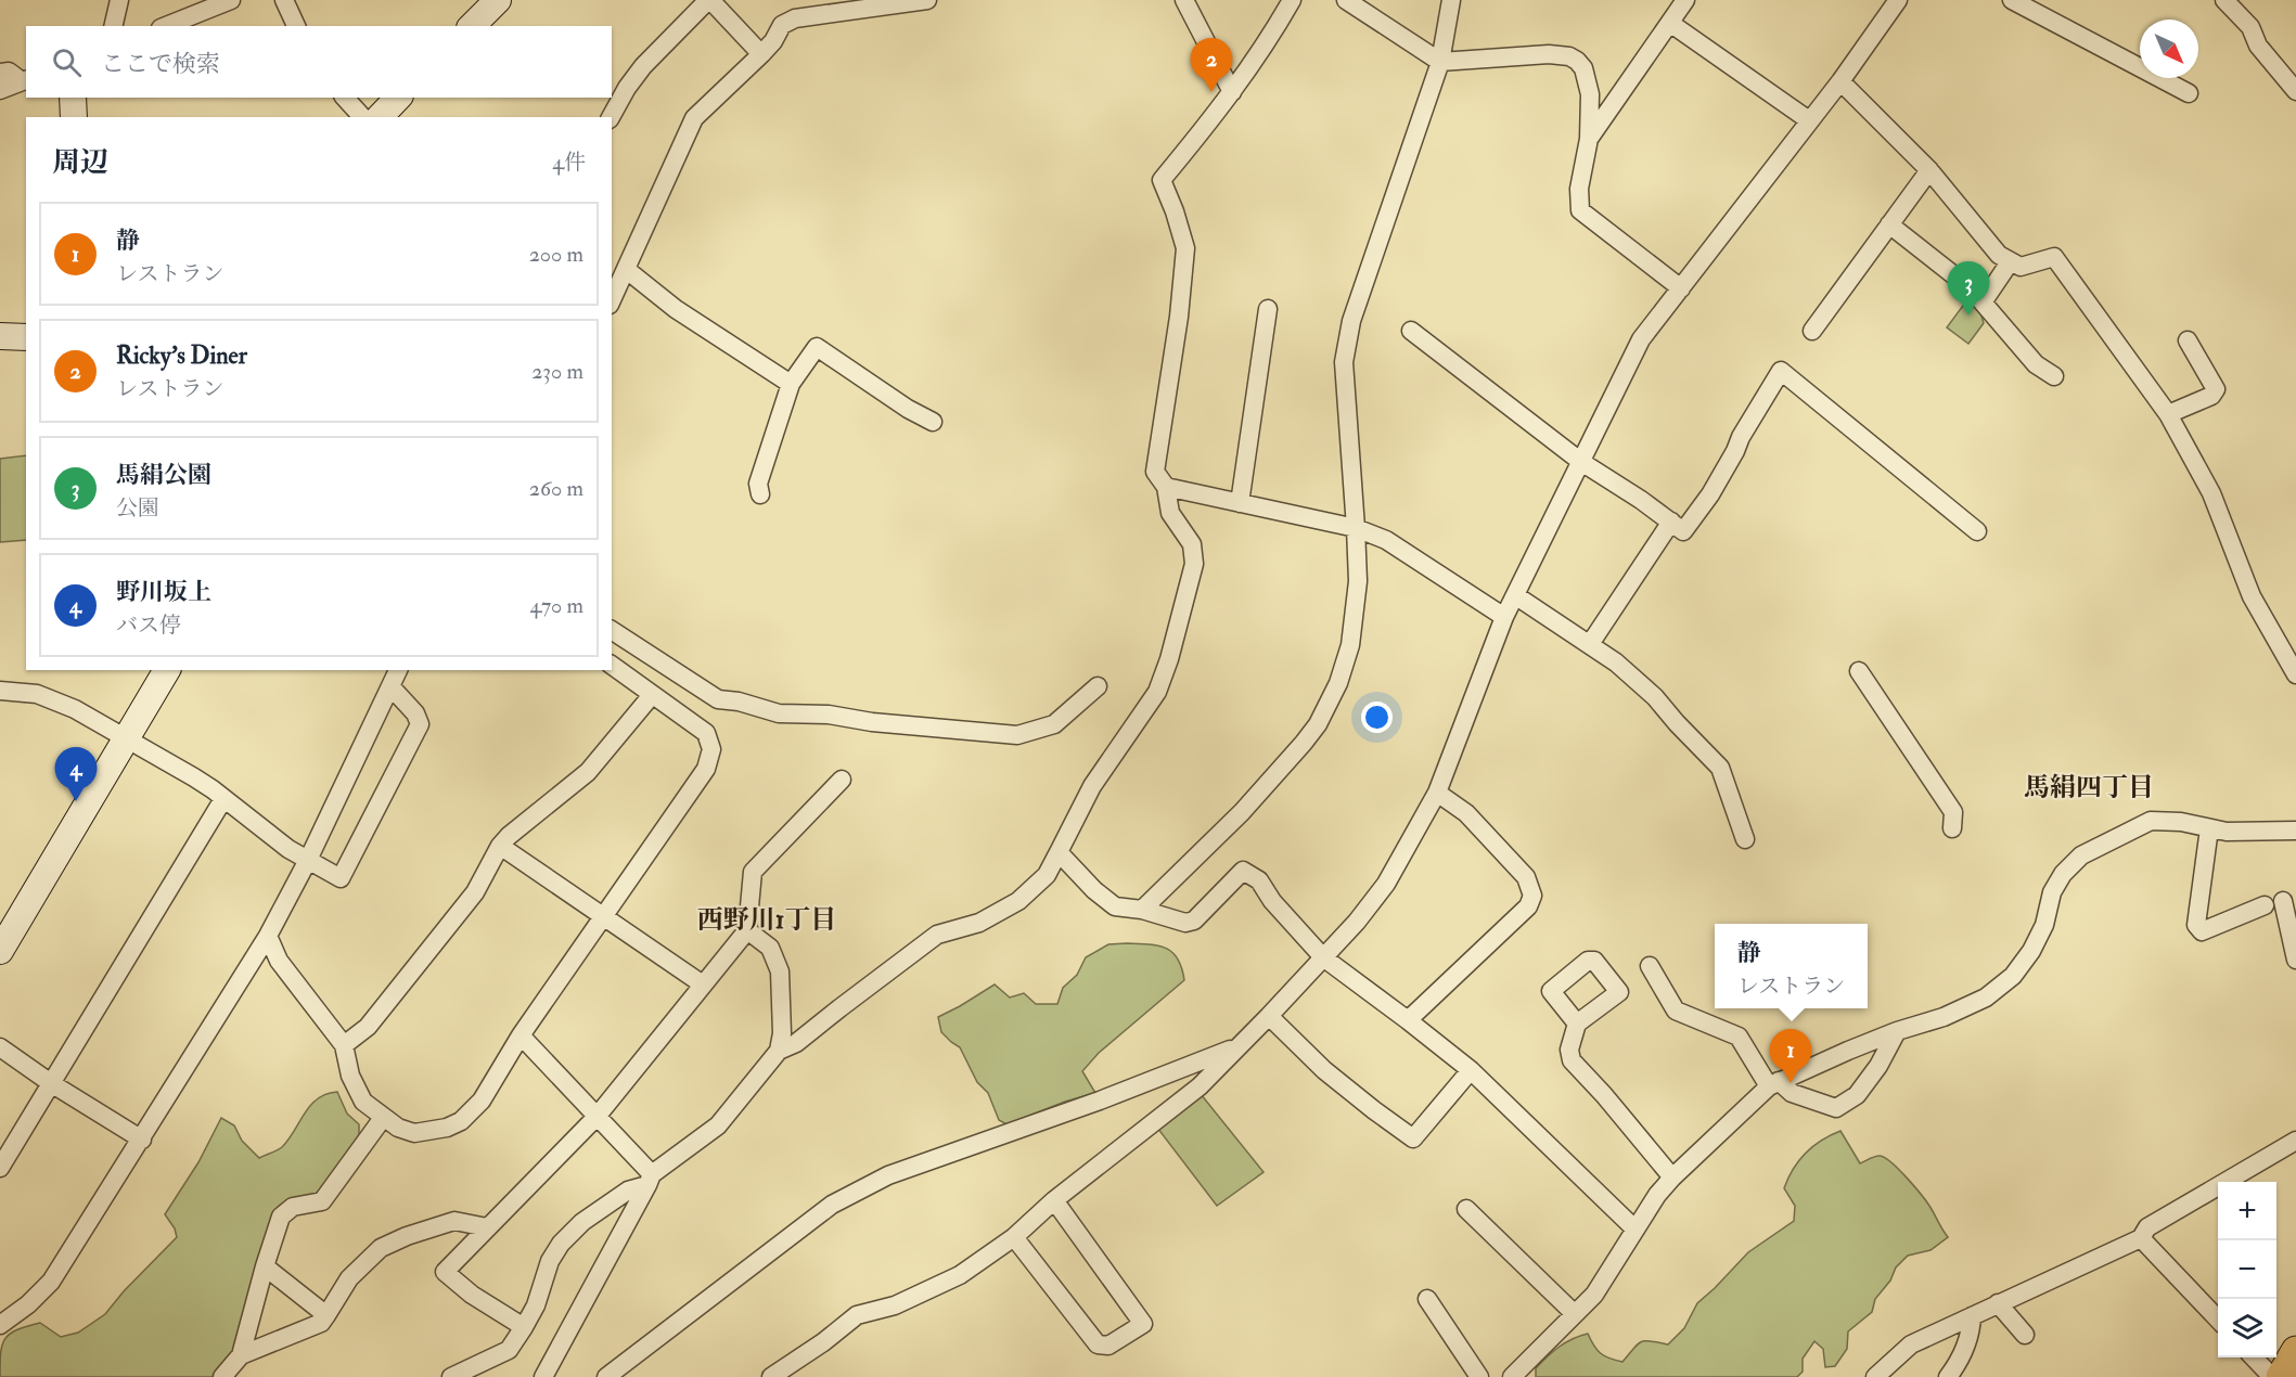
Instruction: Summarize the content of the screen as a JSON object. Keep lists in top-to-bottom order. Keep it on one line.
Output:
{"districts":["馬絹四丁目","西野川1丁目"],"north":"bottom right","page":{"search":"ここで検索","pins":["2","3","4","1"],"heading":["周辺","4件"],"list":[{"mark":"1","name":"静","note":"レストラン","value":"200 m"},{"mark":"2","name":"Ricky's Diner","note":"レストラン","value":"230 m"},{"mark":"3","name":"馬絹公園","note":"公園","value":"260 m"},{"mark":"4","name":"野川坂上","note":"バス停","value":"470 m"}],"popup":["静","レストラン"],"map_buttons":["+","−"]}}
